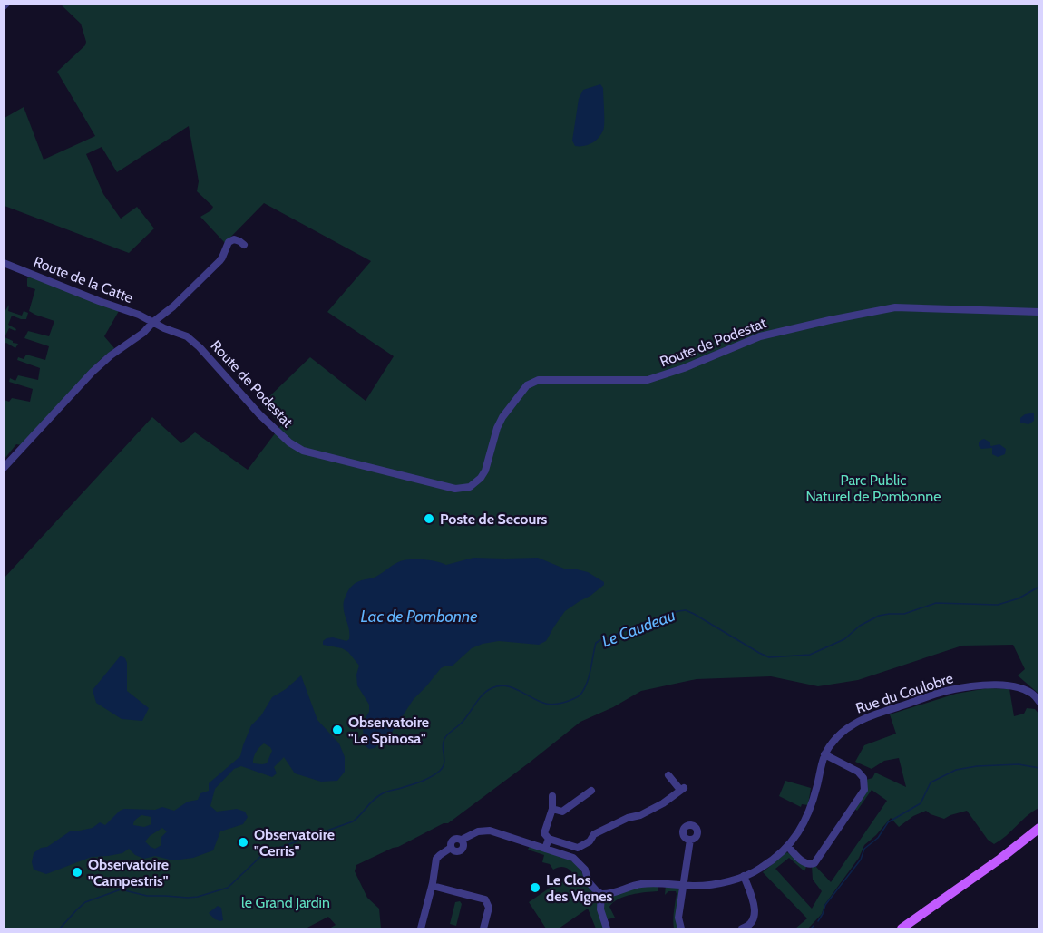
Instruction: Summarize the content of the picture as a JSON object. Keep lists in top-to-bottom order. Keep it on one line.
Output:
{"streets":{"street":["Route de la Catte","Route de Podestat","Rue du Coulobre"]},"crossings":[["Route de la Catte","Route de Podestat"]],"water":["Lac de Pombonne","Le Caudeau"],"parks":["Parc Public Naturel de Pombonne","le Grand Jardin"],"places":["Poste de Secours","Observatoire \"Le Spinosa\"","Observatoire \"Cerris\"","Observatoire \"Campestris\"","Le Clos des Vignes"]}
